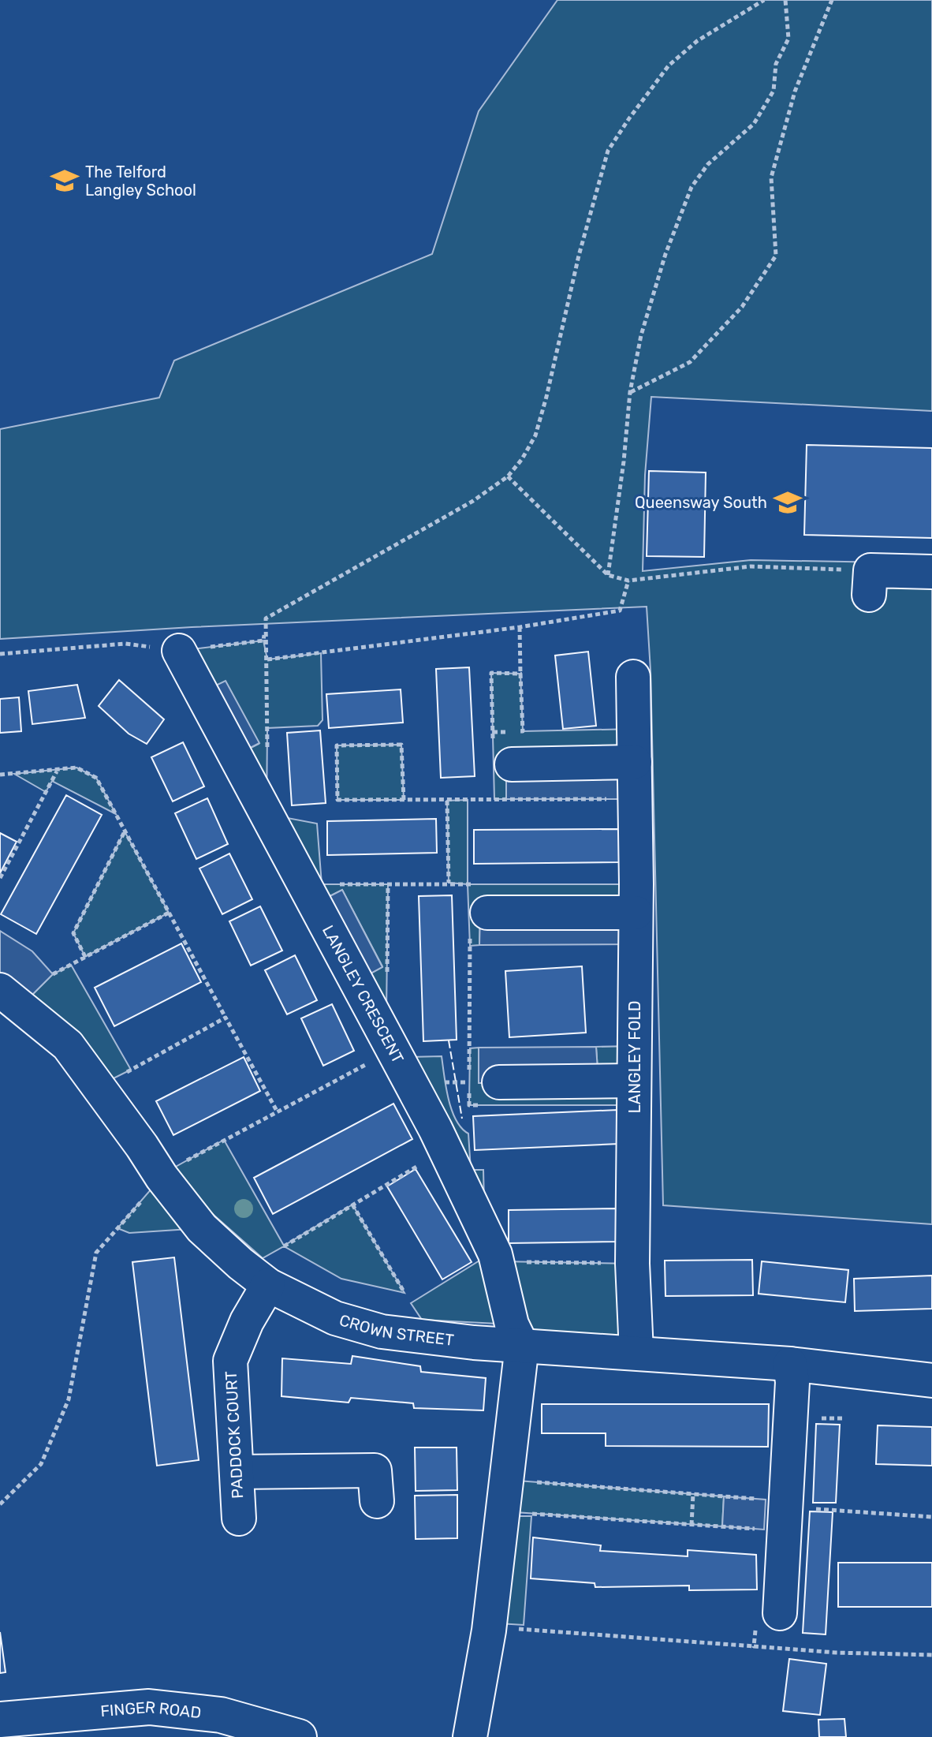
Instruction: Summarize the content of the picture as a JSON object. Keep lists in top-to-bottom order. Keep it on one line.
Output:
{"streets":{"main road":["FINGER ROAD"],"street":["LANGLEY CRESCENT","LANGLEY FOLD","CROWN STREET","PADDOCK COURT"]},"crossings":[["LANGLEY CRESCENT","CROWN STREET"],["LANGLEY FOLD","CROWN STREET"],["CROWN STREET","PADDOCK COURT"]],"places":{"school or university":["The Telford Langley School","Queensway South"]}}
